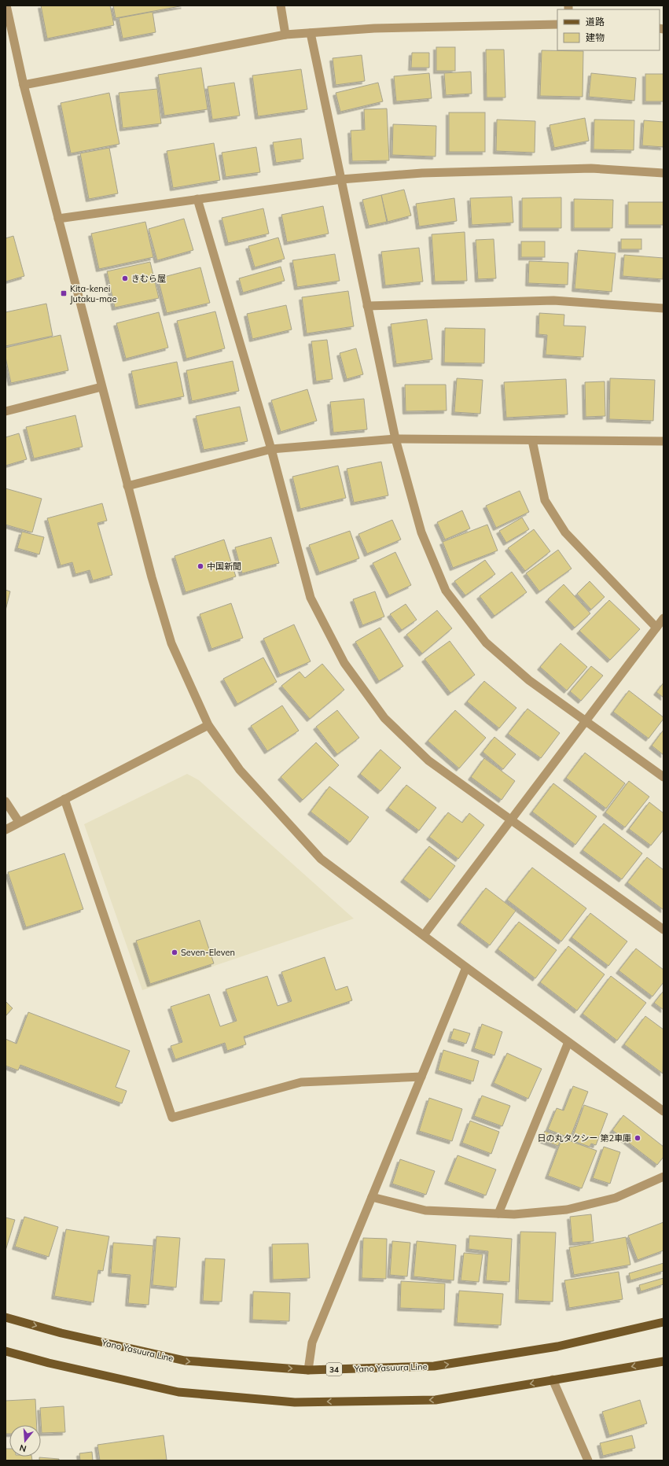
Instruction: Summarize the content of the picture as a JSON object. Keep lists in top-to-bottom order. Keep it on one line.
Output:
{"streets":{"main road":["Yano Yasuura Line","34"]},"places":{"other":["きむら屋","中国新聞","Seven-Eleven","日の丸タクシー 第2車庫"],"transit":["Kita-kenei Jutaku-mae"]},"legend":["道路","建物"],"north":"bottom"}
